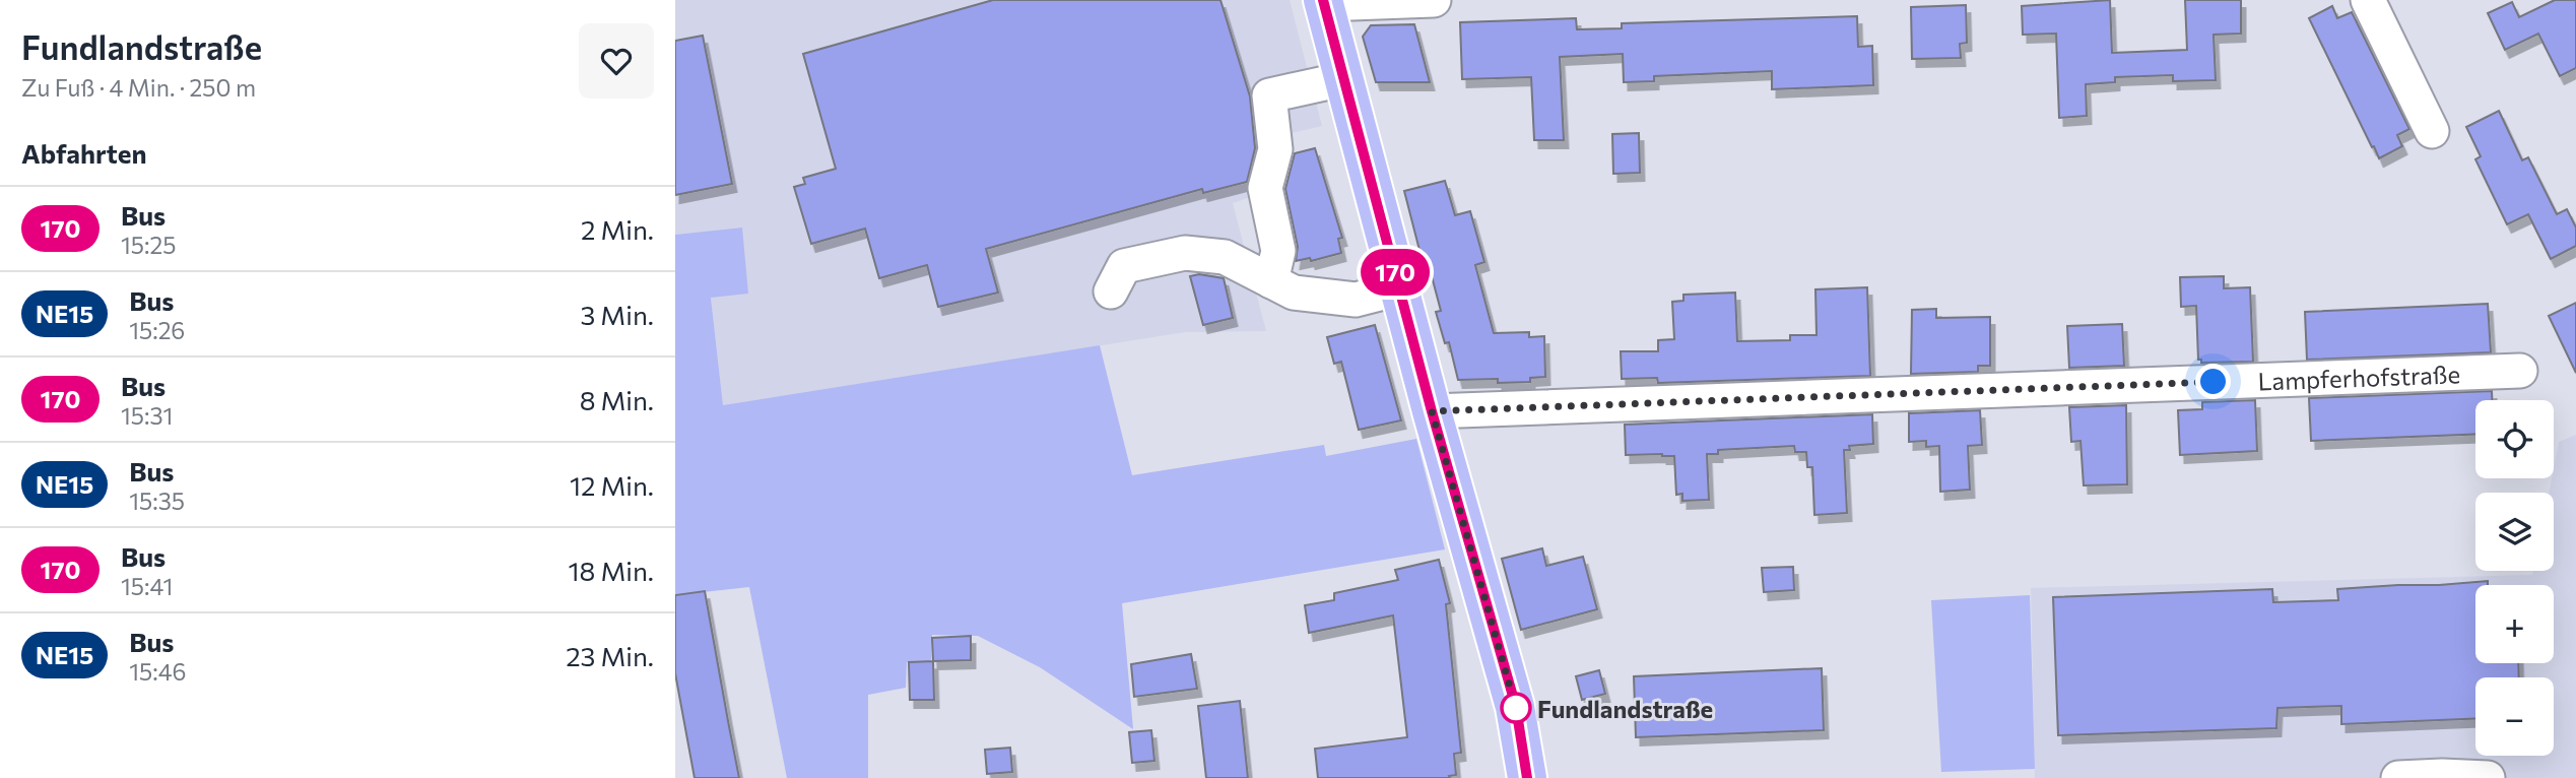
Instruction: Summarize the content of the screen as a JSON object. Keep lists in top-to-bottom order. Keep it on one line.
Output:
{"streets":{"street":["Lampferhofstraße"]},"places":["Fundlandstraße"],"lines":["bus line 170"],"page":{"heading":[["Fundlandstraße","Zu Fuß · 4 Min. · 250 m"],"Abfahrten"],"on_map":"170","list":[{"mark":"170","name":"Bus","note":"15:25","value":"2 Min."},{"mark":"NE15","name":"Bus","note":"15:26","value":"3 Min."},{"mark":"170","name":"Bus","note":"15:31","value":"8 Min."},{"mark":"NE15","name":"Bus","note":"15:35","value":"12 Min."},{"mark":"170","name":"Bus","note":"15:41","value":"18 Min."},{"mark":"NE15","name":"Bus","note":"15:46","value":"23 Min."}],"map_buttons":["+","−"]}}
